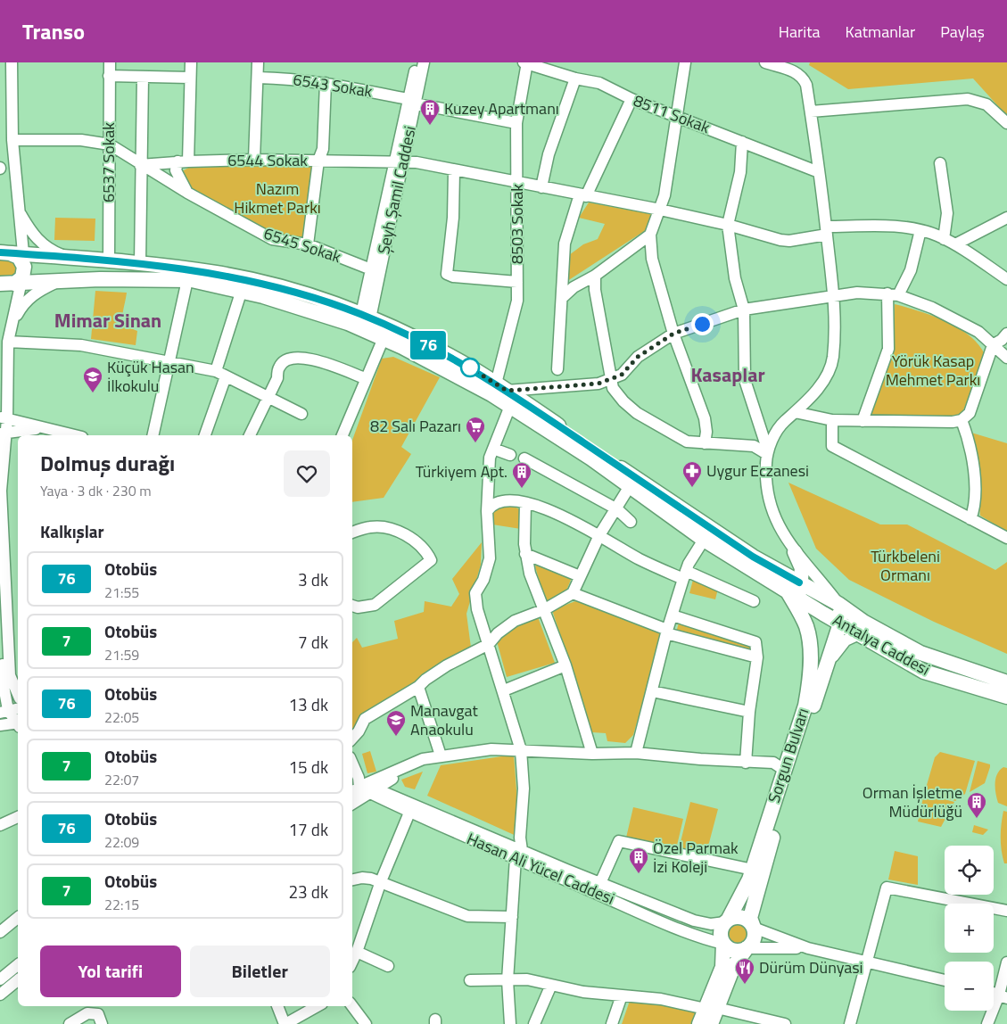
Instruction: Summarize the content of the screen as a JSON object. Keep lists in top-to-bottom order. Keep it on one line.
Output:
{"streets":{"main road":["Antalya Caddesi","Sorgun Bulvarı"],"street":["6543 Sokak","8511 Sokak","6544 Sokak","6537 Sokak","Şeyh Şamil Caddesi","8503 Sokak","6545 Sokak","Hasan Ali Yücel Caddesi"]},"crossings":[["6543 Sokak","Şeyh Şamil Caddesi"],["6543 Sokak","8503 Sokak"],["8511 Sokak","8503 Sokak"],["6544 Sokak","Şeyh Şamil Caddesi"],["6544 Sokak","8503 Sokak"],["6544 Sokak","6545 Sokak"],["6537 Sokak","6545 Sokak"],["6537 Sokak","Antalya Caddesi"],["Şeyh Şamil Caddesi","6545 Sokak"],["Şeyh Şamil Caddesi","Antalya Caddesi"],["8503 Sokak","Antalya Caddesi"],["Antalya Caddesi","Sorgun Bulvarı"],["Sorgun Bulvarı","Hasan Ali Yücel Caddesi"]],"districts":["Mimar Sinan","Kasaplar"],"parks":["Nazım Hikmet Parkı","Yörük Kasap Mehmet Parkı","Türkbeleni Ormanı"],"places":{"building":["Kuzey Apartmanı","Türkiyem Apt.","Orman İşletme Müdürlüğü","Özel Parmak İzi Koleji"],"school or university":["Küçük Hasan İlkokulu","Manavgat Anaokulu"],"supermarket":["82 Salı Pazarı"],"pharmacy":["Uygur Eczanesi"],"restaurant":["Dürüm Dünyasi"]},"lines":["bus line 76"],"page":{"header":"Transo","nav":["Harita","Katmanlar","Paylaş"],"on_map":"76","heading":[["Dolmuş durağı","Yaya · 3 dk · 230 m"],"Kalkışlar"],"list":[{"mark":"76","name":"Otobüs","note":"21:55","value":"3 dk"},{"mark":"7","name":"Otobüs","note":"21:59","value":"7 dk"},{"mark":"76","name":"Otobüs","note":"22:05","value":"13 dk"},{"mark":"7","name":"Otobüs","note":"22:07","value":"15 dk"},{"mark":"76","name":"Otobüs","note":"22:09","value":"17 dk"},{"mark":"7","name":"Otobüs","note":"22:15","value":"23 dk"}],"map_buttons":["+","−"],"buttons":["Yol tarifi","Biletler"]}}
